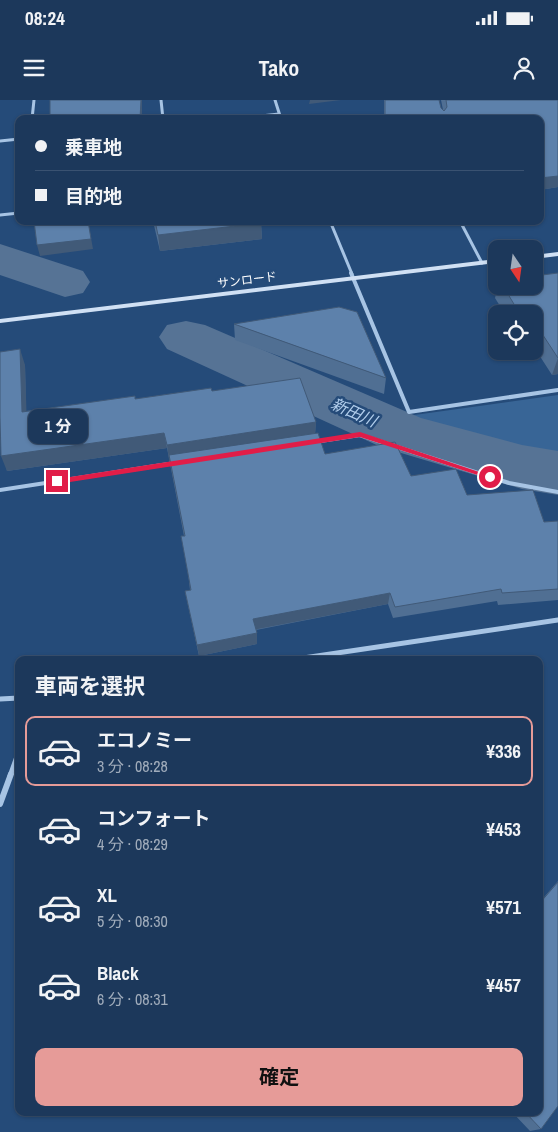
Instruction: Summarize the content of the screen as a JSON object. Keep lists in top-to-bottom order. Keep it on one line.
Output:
{"streets":{"street":["サンロード"]},"water":["新田川"],"north":"bottom","page":{"status":"08:24","header":"Tako","banner":["乗車地","目的地"],"bubble":"1 分","heading":"車両を選択","list":[{"name":"エコノミー","note":"3 分 · 08:28","value":"¥336"},{"name":"コンフォート","note":"4 分 · 08:29","value":"¥453"},{"name":"XL","note":"5 分 · 08:30","value":"¥571"},{"name":"Black","note":"6 分 · 08:31","value":"¥457"}],"buttons":"確定"}}
